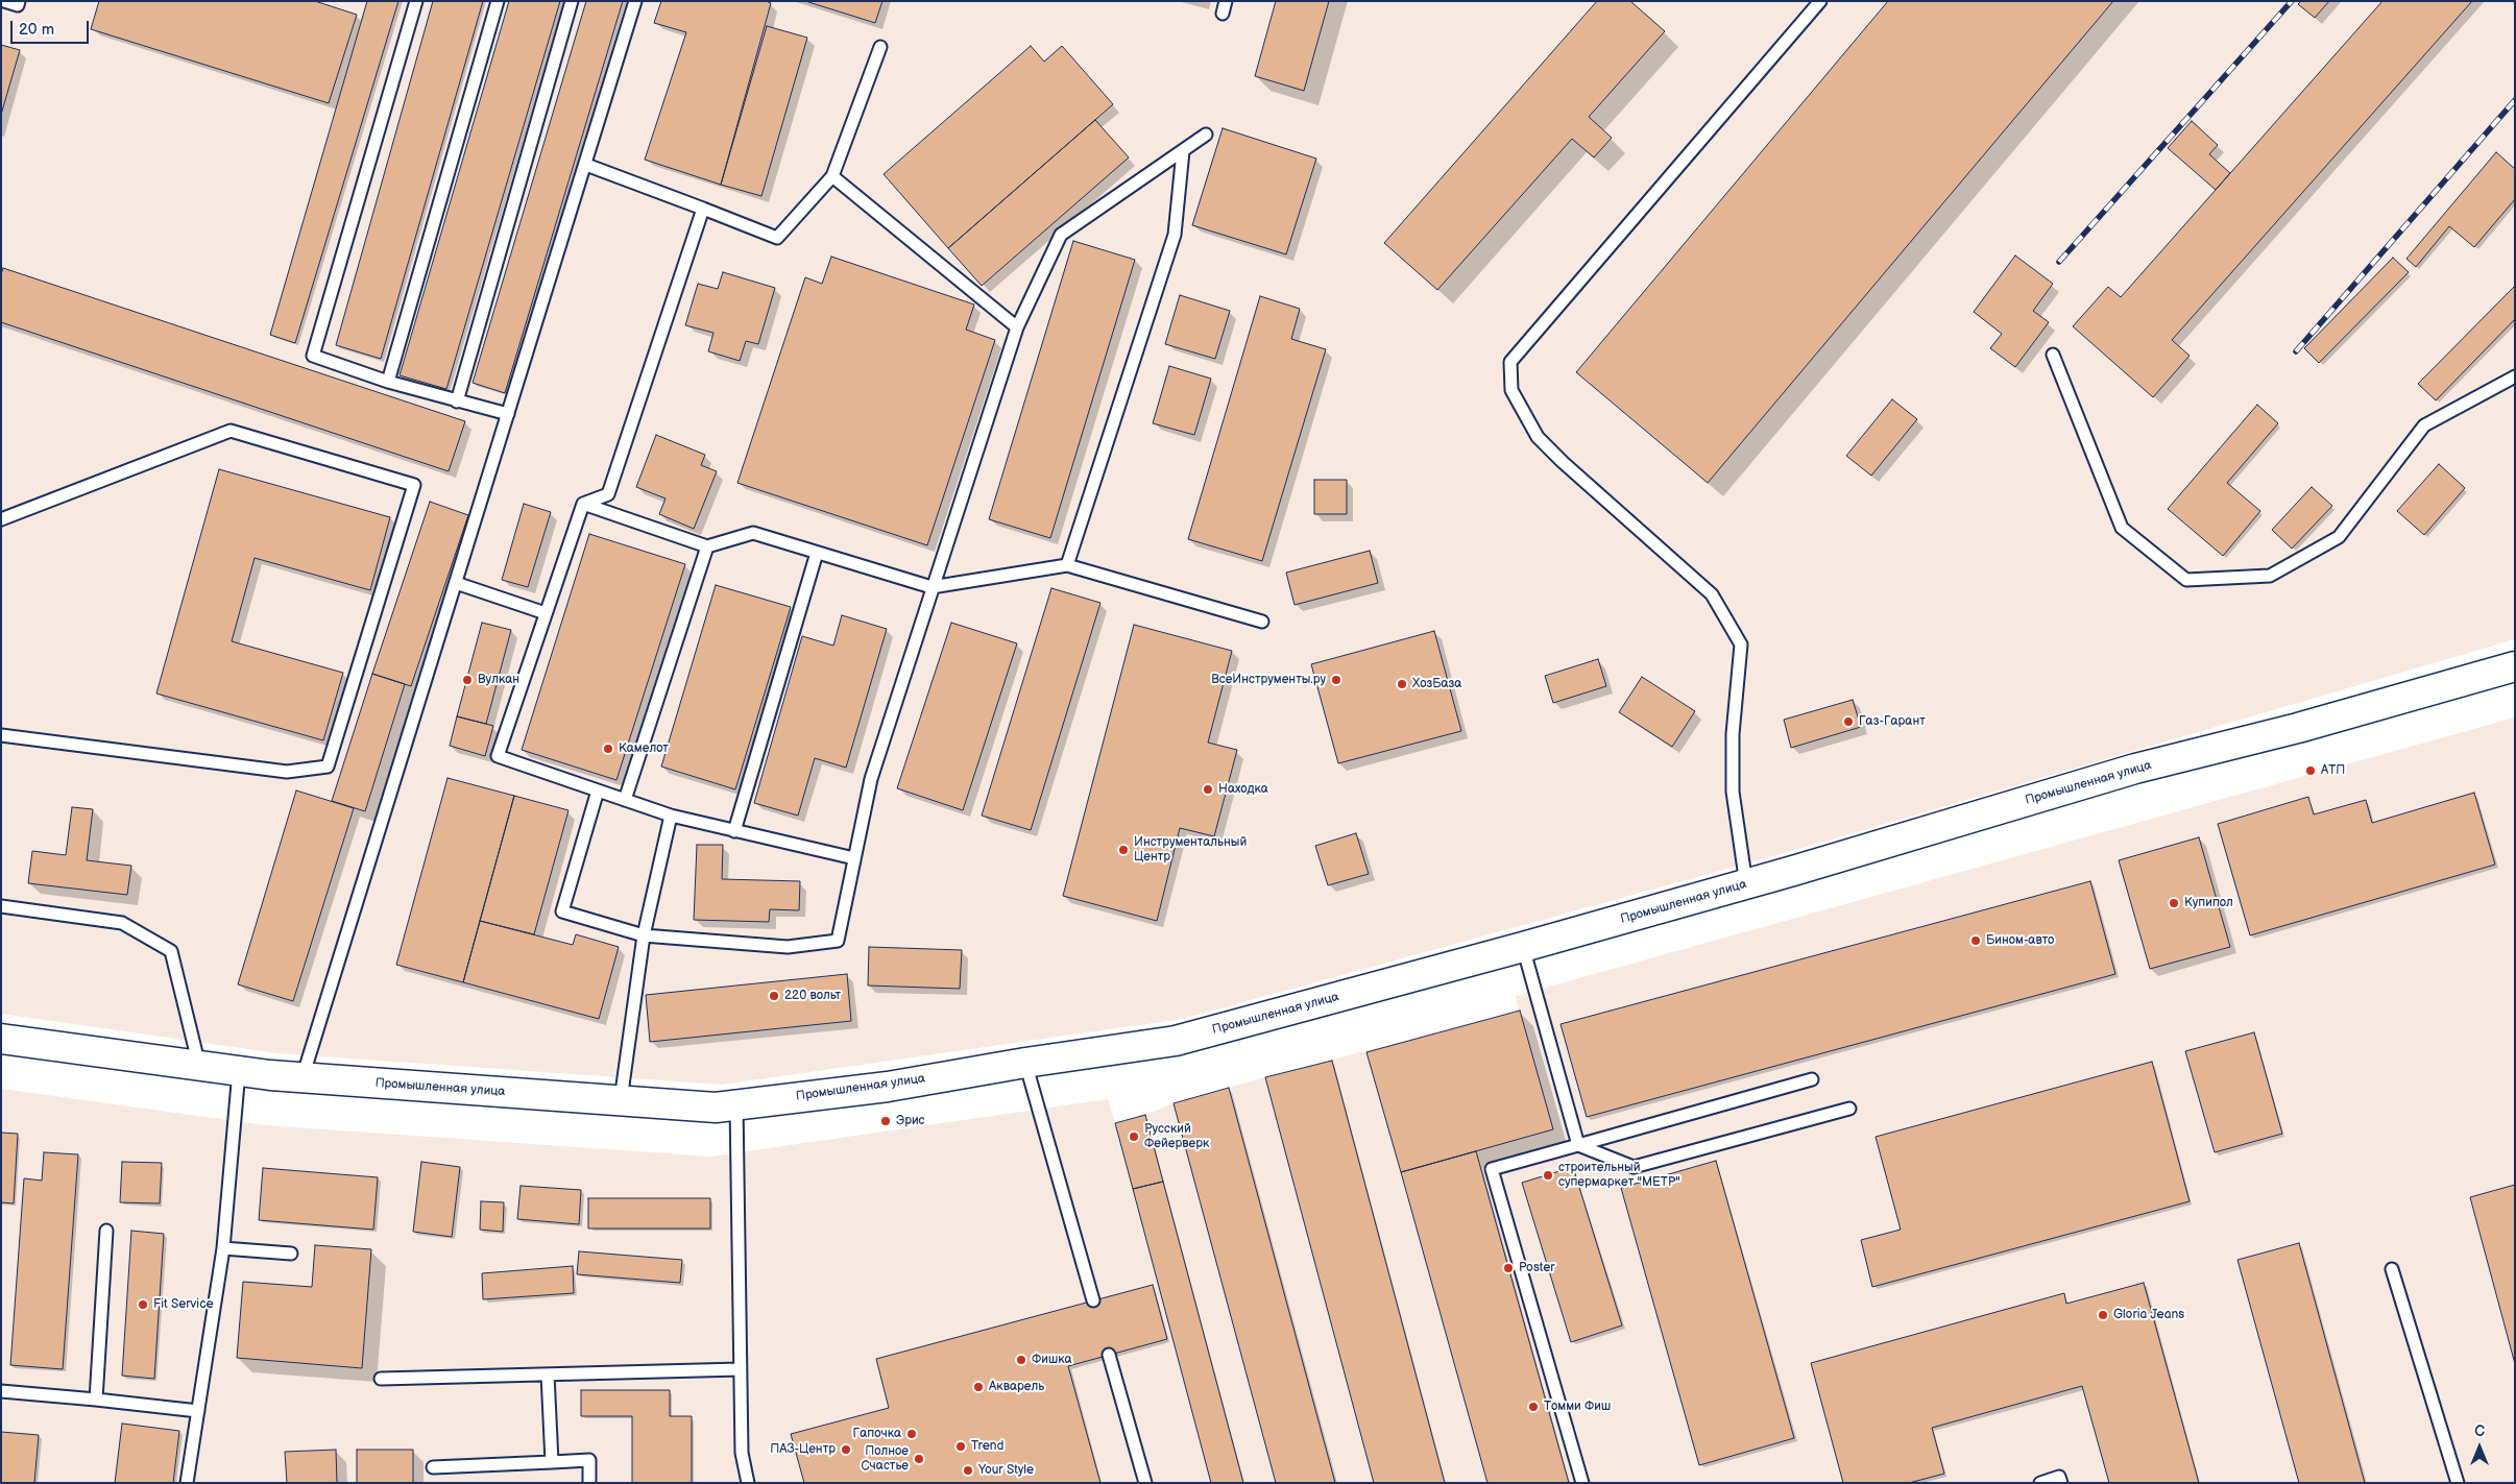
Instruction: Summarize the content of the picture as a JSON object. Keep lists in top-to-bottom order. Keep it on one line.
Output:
{"streets":{"main road":["Промышленная улица"]},"places":["Вулкан","ВсеИнструменты.ру","ХозБаза","Газ-Гарант","Камелот","АТП","Находка","Инструментальный Центр","Купипол","Бином-авто","220 вольт","Эрис","Русский Фейерверк","строительный супермаркет \"МЕТР\"","Poster","Fit Service","Gloria Jeans","Фишка","Акварель","Томми Фиш","Гапочка","Trend","ПАЗ-Центр","Полное Счастье","Your Style"],"scale_bar":"20 m","north":"top"}
